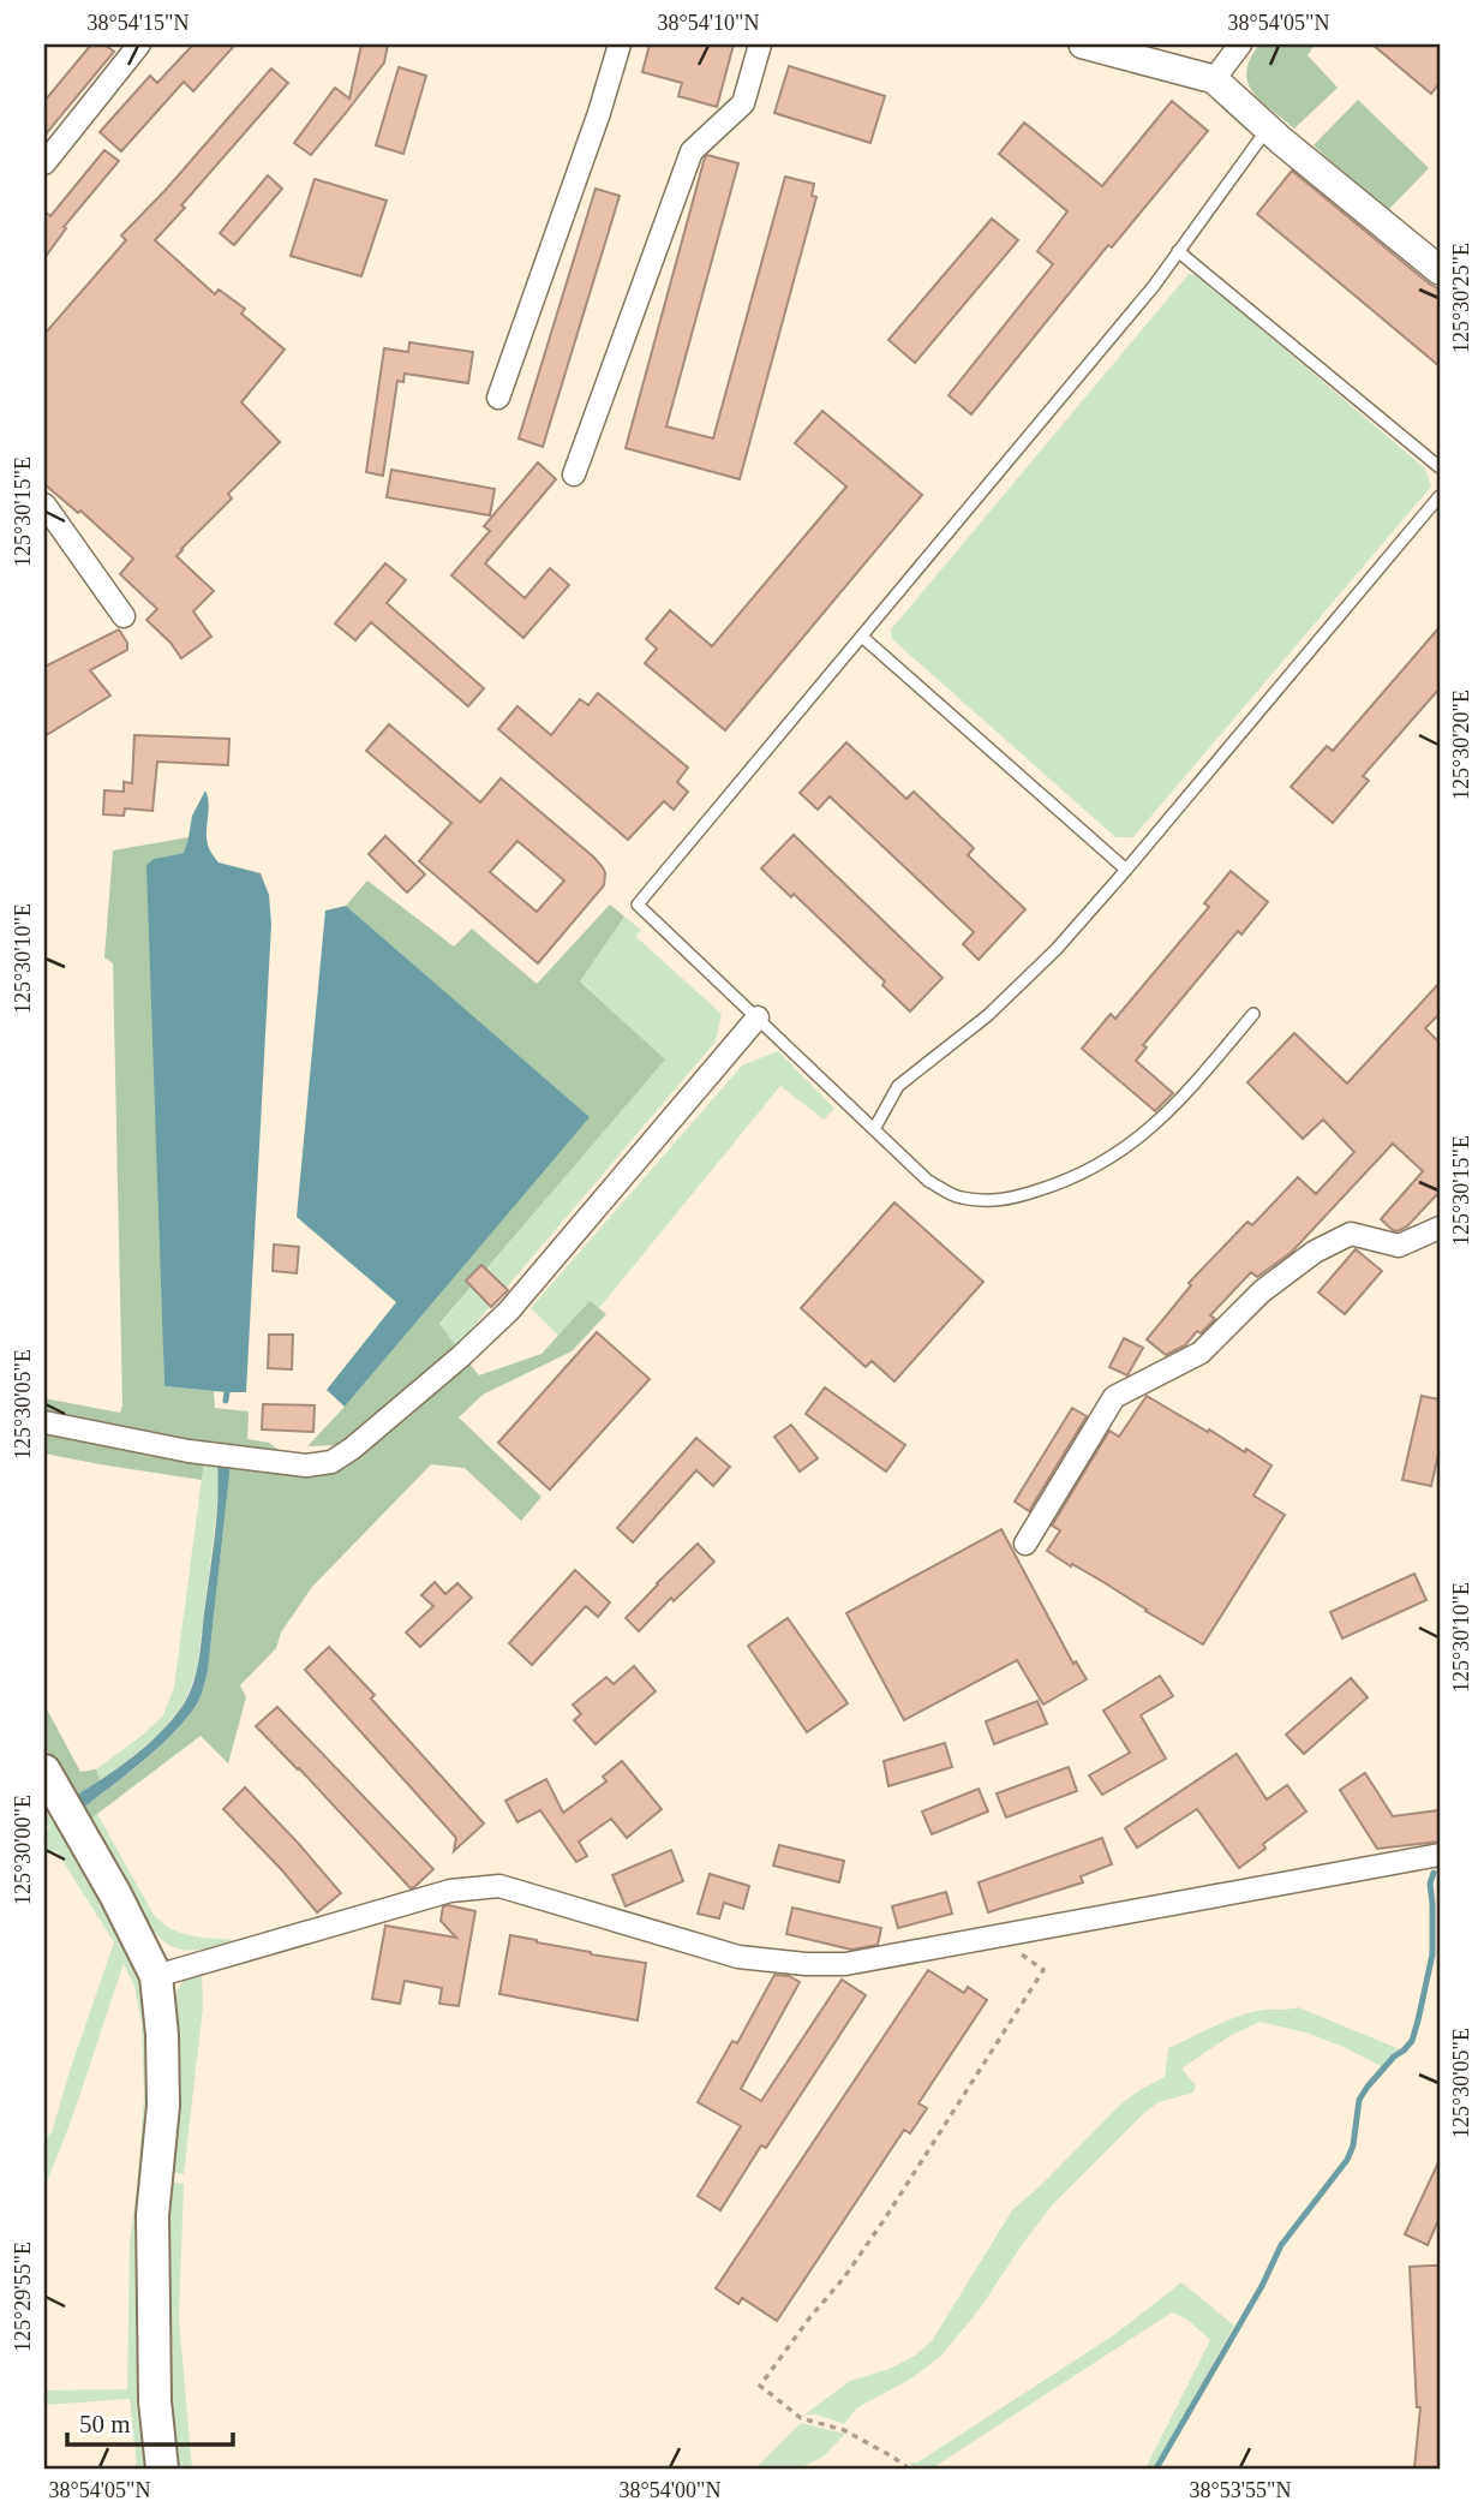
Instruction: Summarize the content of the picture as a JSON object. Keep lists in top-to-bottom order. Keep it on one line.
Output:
{"scale_bar":"50 m","coordinates":["38°54'15\"N","38°54'10\"N","38°54'05\"N","125°30'25\"E","125°30'15\"E","125°30'20\"E","125°30'10\"E","125°30'05\"E","125°30'00\"E","125°29'55\"E","38°54'00\"N","38°53'55\"N"]}
